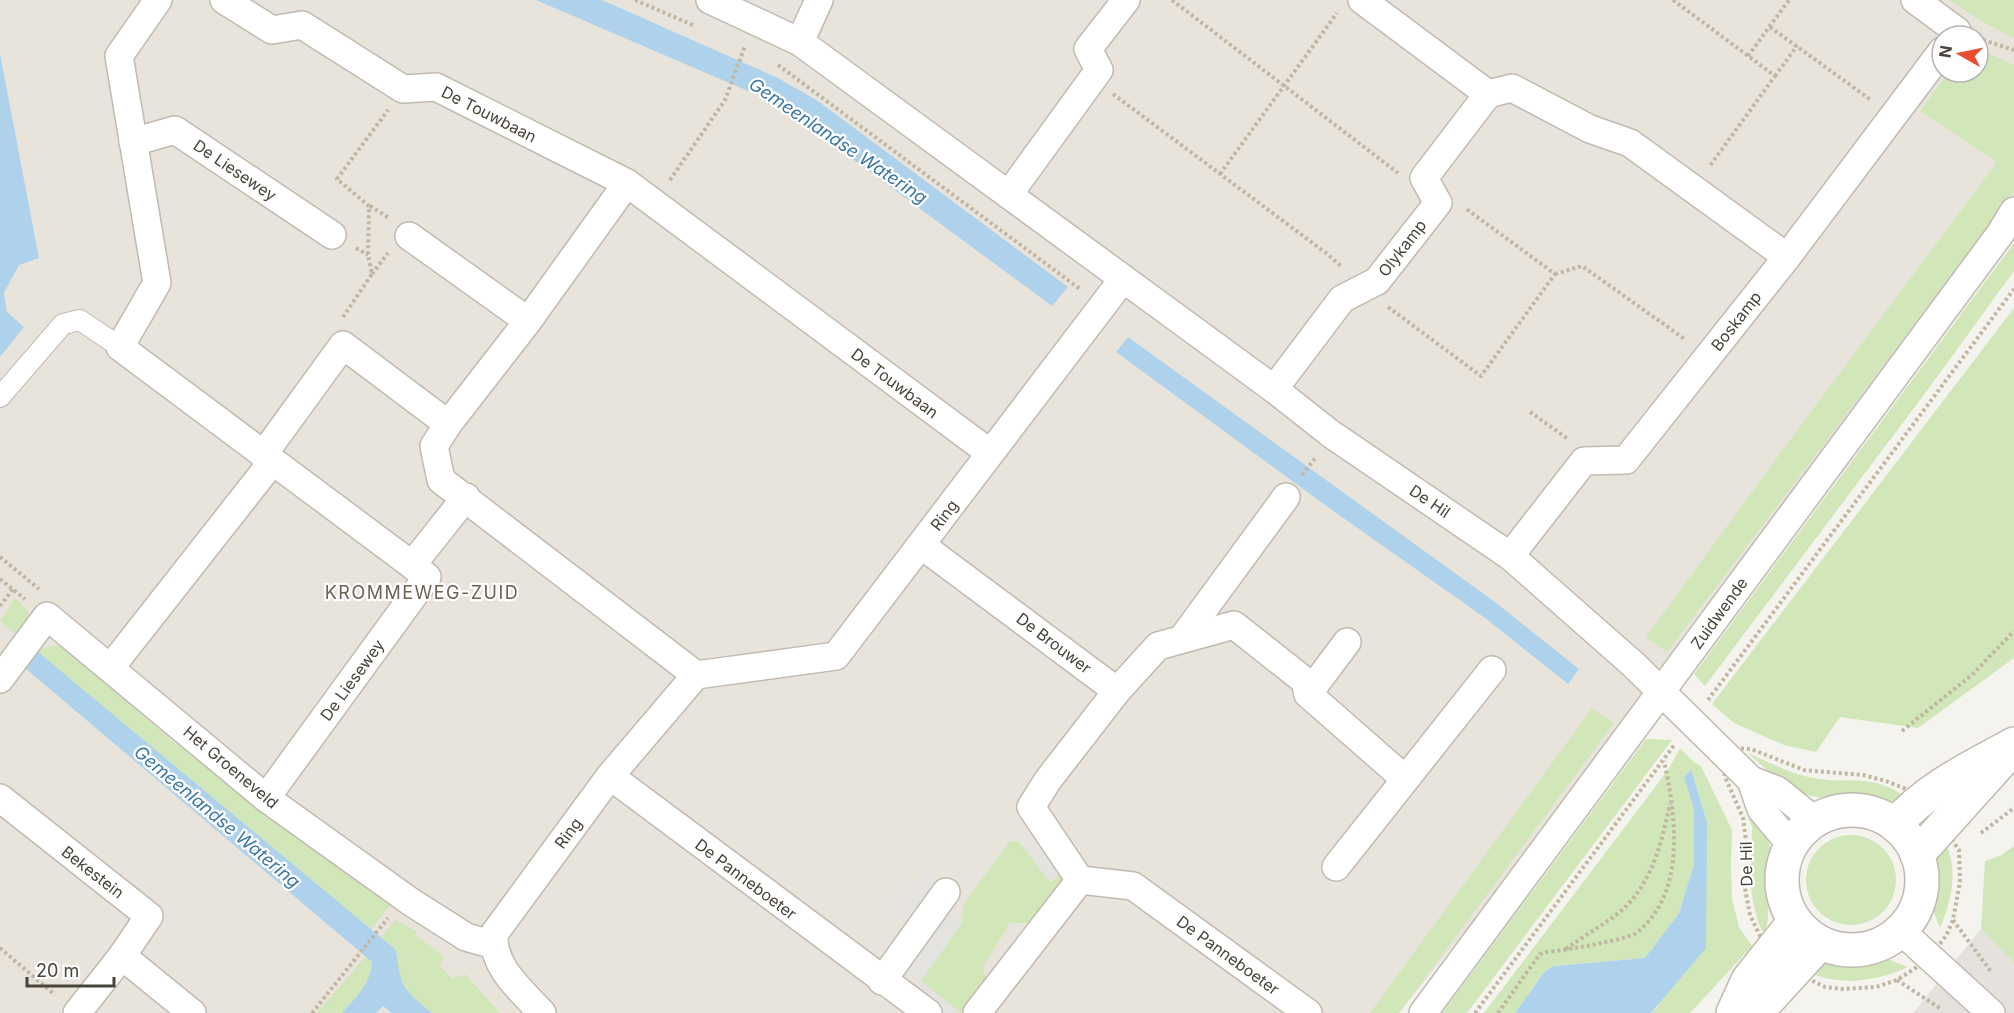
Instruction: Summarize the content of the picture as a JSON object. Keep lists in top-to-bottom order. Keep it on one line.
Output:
{"streets":{"street":["De Touwbaan","De Liesewey","Olykamp","Boskamp","De Hil","Ring","Zuidwende","De Brouwer","Het Groeneveld","Bekestein","De Panneboeter"]},"crossings":[["De Touwbaan","Ring"],["De Liesewey","Het Groeneveld"],["Olykamp","De Hil"],["De Hil","Ring"],["De Hil","Zuidwende"],["Ring","De Brouwer"],["Ring","Het Groeneveld"],["Ring","De Panneboeter"]],"districts":["KROMMEWEG-ZUID"],"water":["Gemeenlandse Watering"],"scale_bar":"20 m","north":"left"}
